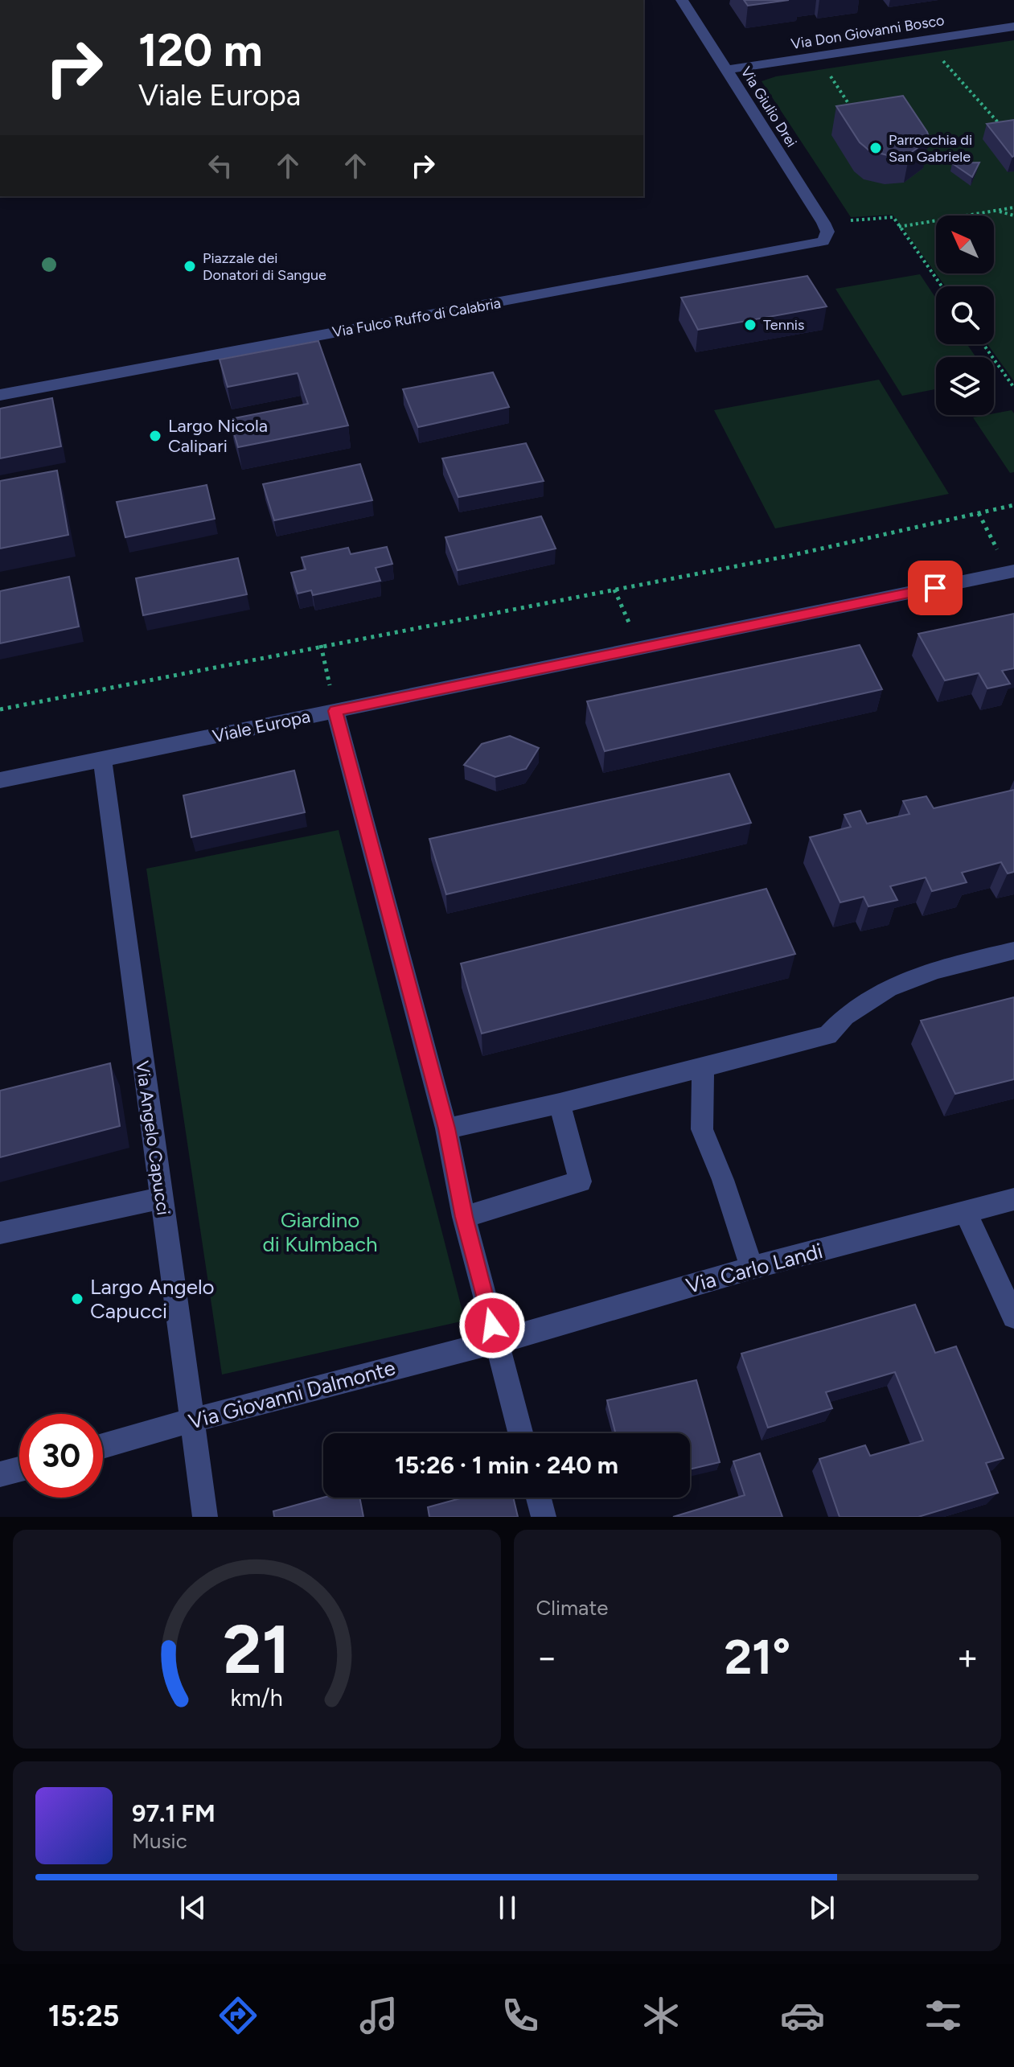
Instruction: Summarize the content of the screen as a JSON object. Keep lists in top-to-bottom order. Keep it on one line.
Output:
{"streets":{"street":["Via Don Giovanni Bosco","Via Giulio Drei","Via Fulco Ruffo di Calabria","Viale Europa","Via Angelo Capucci","Via Carlo Landi","Via Giovanni Dalmonte"]},"crossings":[["Via Don Giovanni Bosco","Via Giulio Drei"],["Via Giulio Drei","Via Fulco Ruffo di Calabria"],["Viale Europa","Via Angelo Capucci"],["Via Angelo Capucci","Via Giovanni Dalmonte"],["Via Carlo Landi","Via Giovanni Dalmonte"]],"parks":["Giardino di Kulmbach"],"places":["Parrocchia di San Gabriele","Piazzale dei Donatori di Sangue","Tennis","Largo Nicola Calipari","Largo Angelo Capucci"],"north":"top left","page":{"turn":["120 m","Viale Europa"],"limit":"30","trip":"15:26 · 1 min · 240 m","tile":"Climate","heat":["−","21°","+"],"song":["97.1 FM","Music"],"tabs":"15:25","gauge":["21","km/h"]}}
